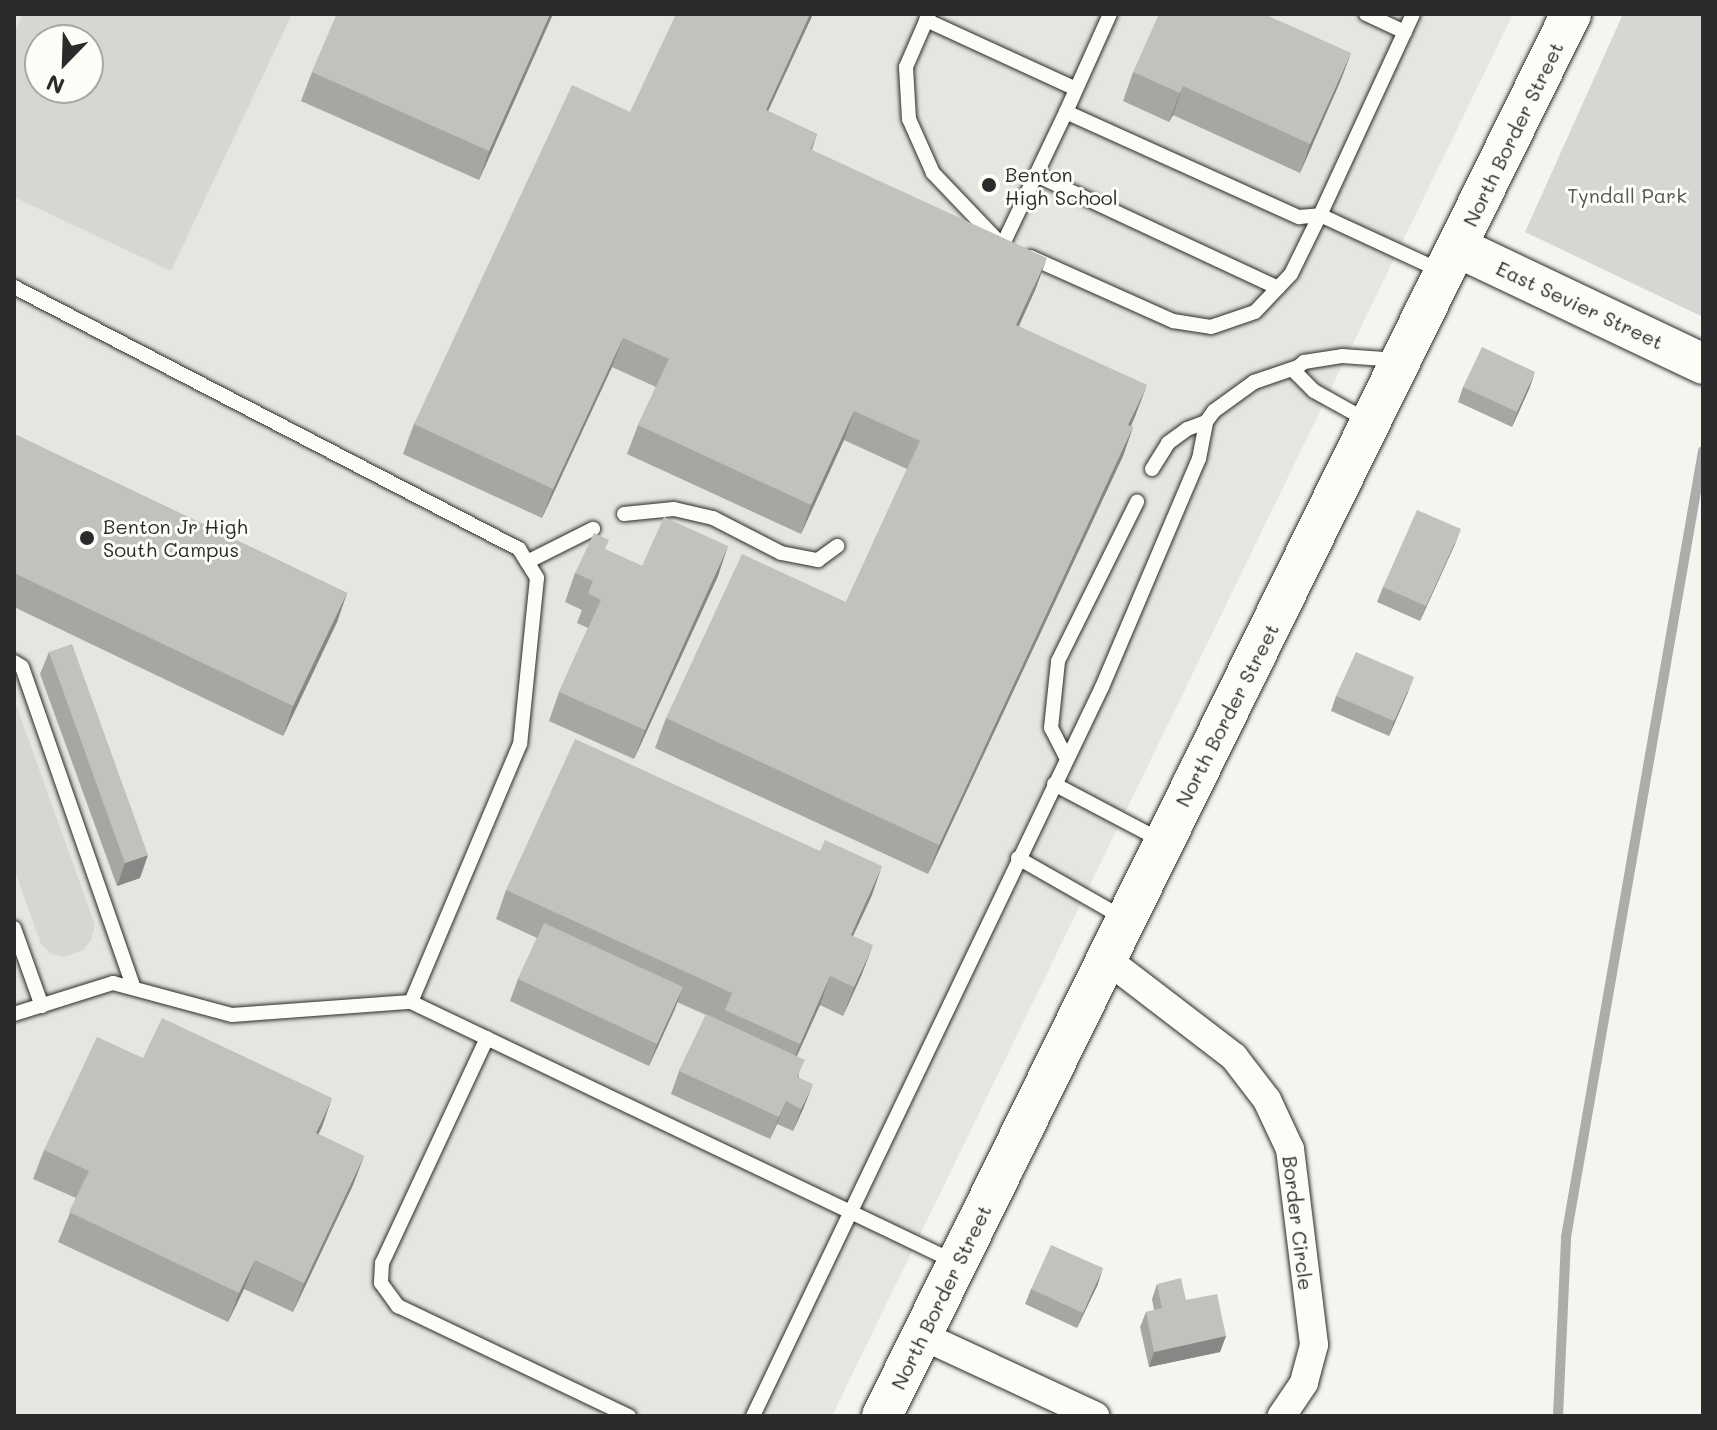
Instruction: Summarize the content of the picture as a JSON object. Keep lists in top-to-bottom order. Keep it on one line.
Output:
{"streets":{"street":["North Border Street","East Sevier Street","Border Circle"]},"crossings":[["North Border Street","East Sevier Street"],["North Border Street","Border Circle"]],"parks":["Tyndall Park"],"places":["Benton High School","Benton Jr High South Campus"],"north":"bottom left"}
